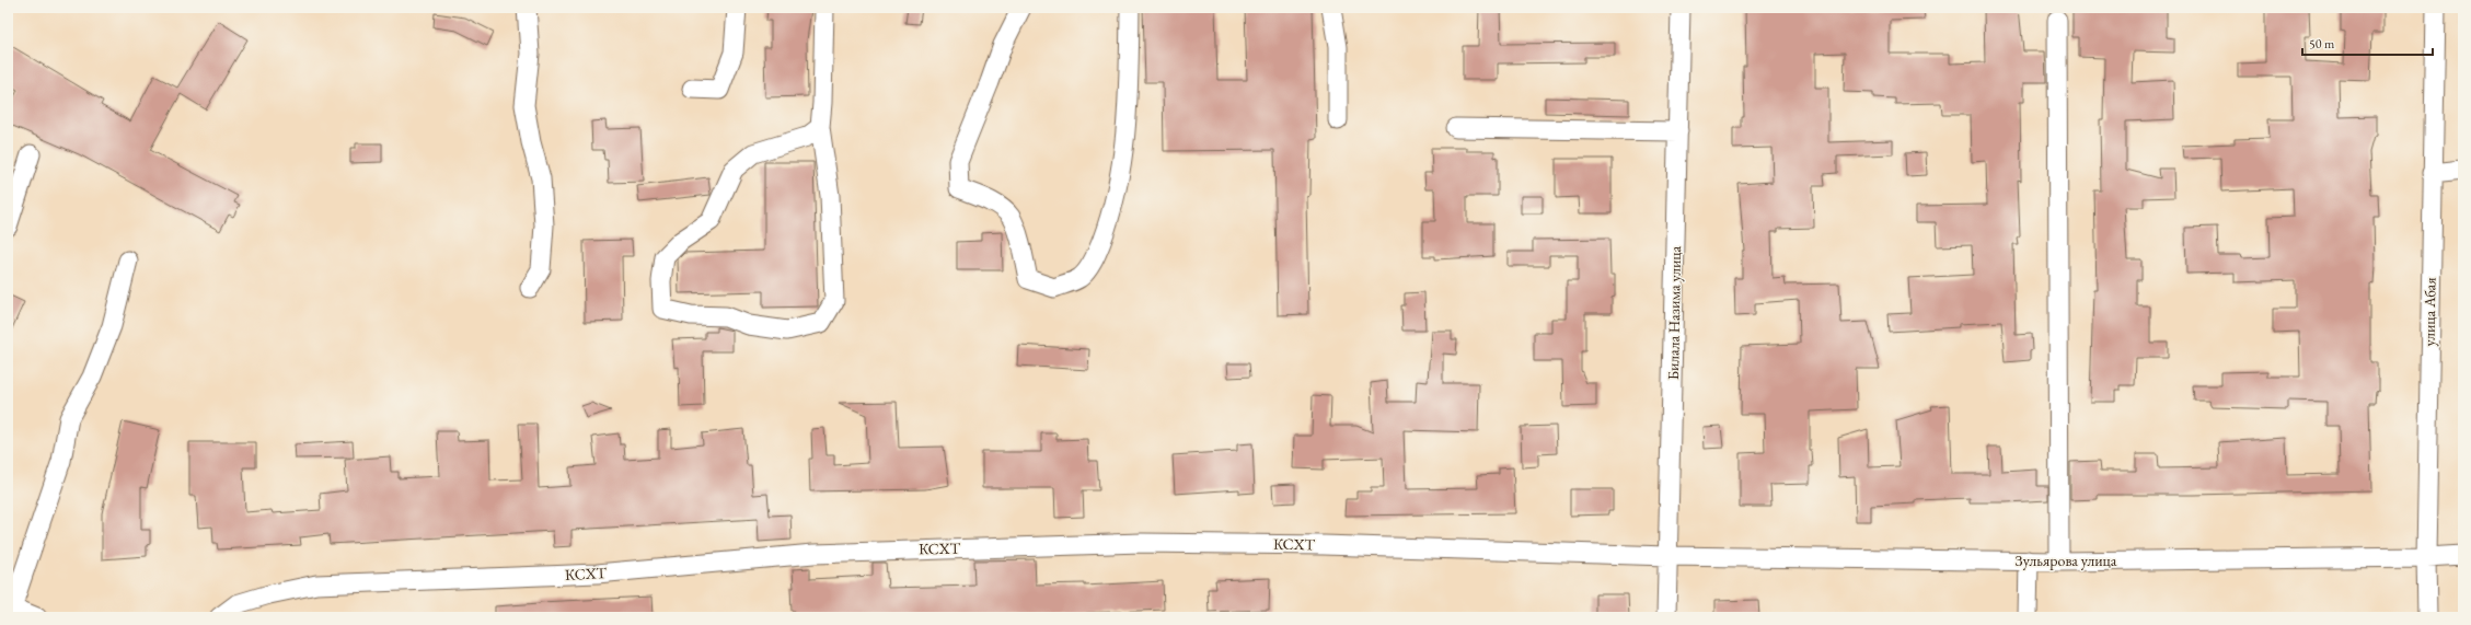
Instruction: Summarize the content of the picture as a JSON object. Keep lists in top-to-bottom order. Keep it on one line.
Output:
{"streets":{"street":["улица Абая","Билала Назима улица","КСХТ","Зульярова улица"]},"crossings":[["улица Абая","Зульярова улица"],["Билала Назима улица","КСХТ"],["Билала Назима улица","Зульярова улица"],["КСХТ","Зульярова улица"]],"scale_bar":"50 m"}
